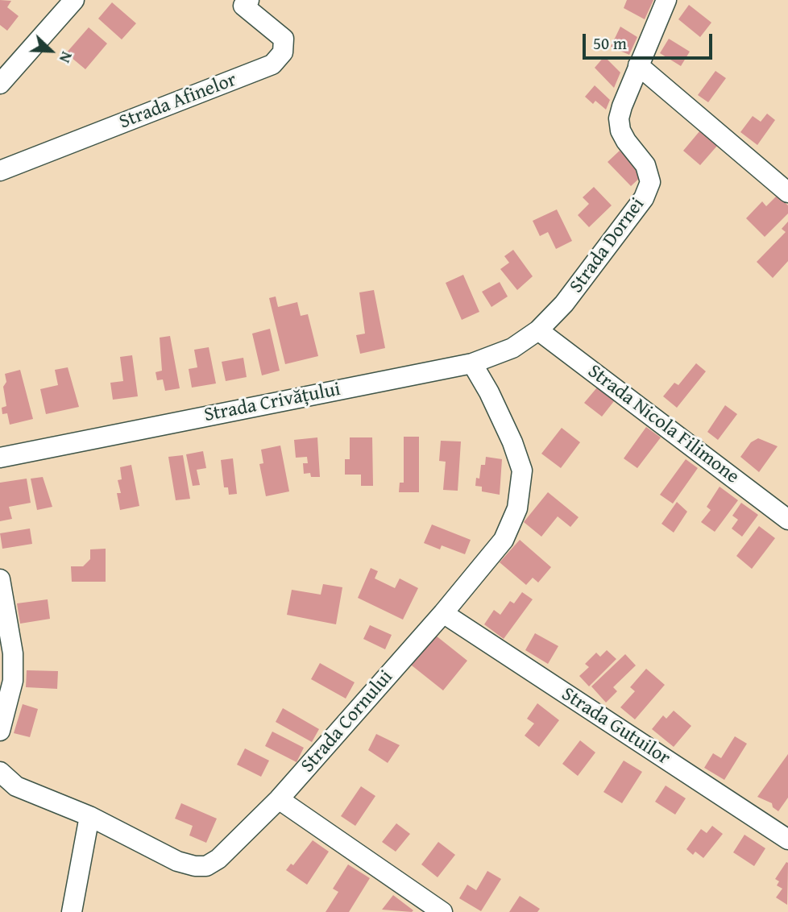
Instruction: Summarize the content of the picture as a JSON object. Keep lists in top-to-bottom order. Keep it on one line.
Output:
{"streets":{"street":["Strada Afinelor","Strada Dornei","Strada Crivățului","Strada Nicola Filimone","Strada Cornului","Strada Gutuilor"]},"crossings":[["Strada Dornei","Strada Crivățului"],["Strada Dornei","Strada Nicola Filimone"],["Strada Crivățului","Strada Nicola Filimone"],["Strada Crivățului","Strada Cornului"],["Strada Cornului","Strada Gutuilor"]],"scale_bar":"50 m","north":"bottom right"}
